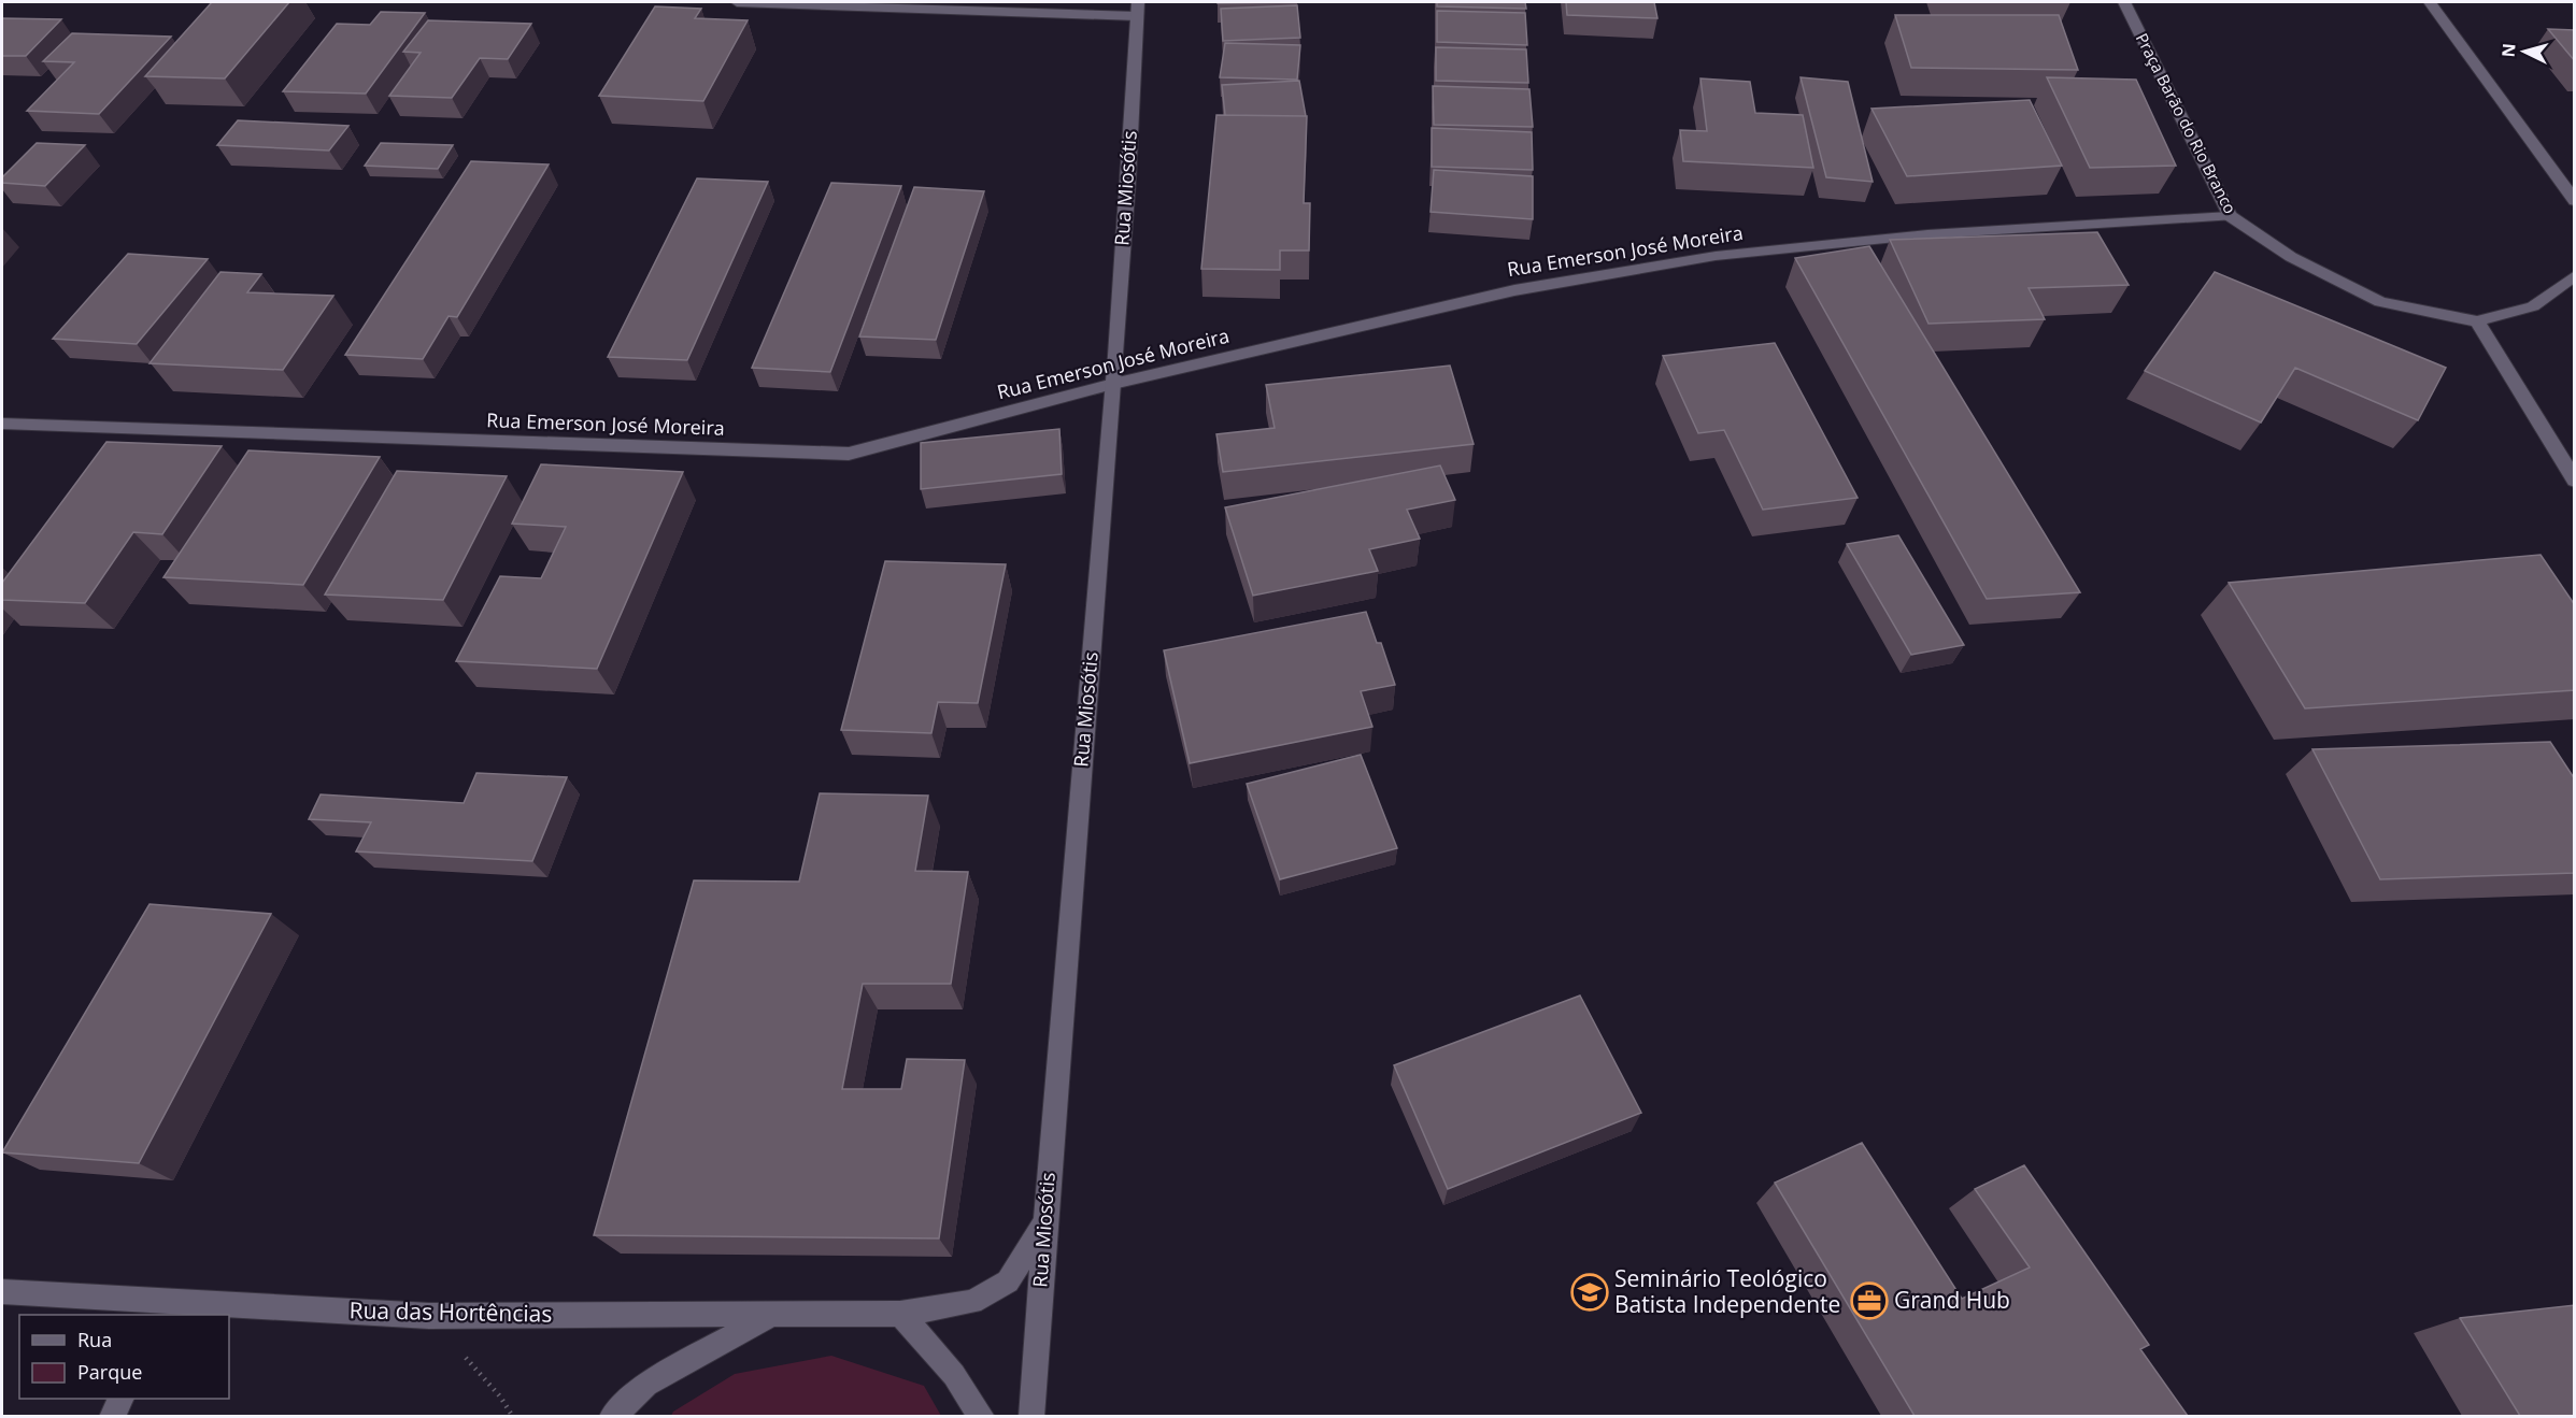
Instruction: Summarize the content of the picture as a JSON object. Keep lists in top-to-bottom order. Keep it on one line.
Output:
{"streets":{"street":["Praça Barão do Rio Branco","Rua Miosótis","Rua Emerson José Moreira","Rua das Hortências"]},"crossings":[["Praça Barão do Rio Branco","Rua Emerson José Moreira"],["Rua Miosótis","Rua Emerson José Moreira"],["Rua Miosótis","Rua das Hortências"]],"places":{"school or university":["Seminário Teológico Batista Independente"],"office":["Grand Hub"]},"legend":["Rua","Parque"],"north":"left"}
